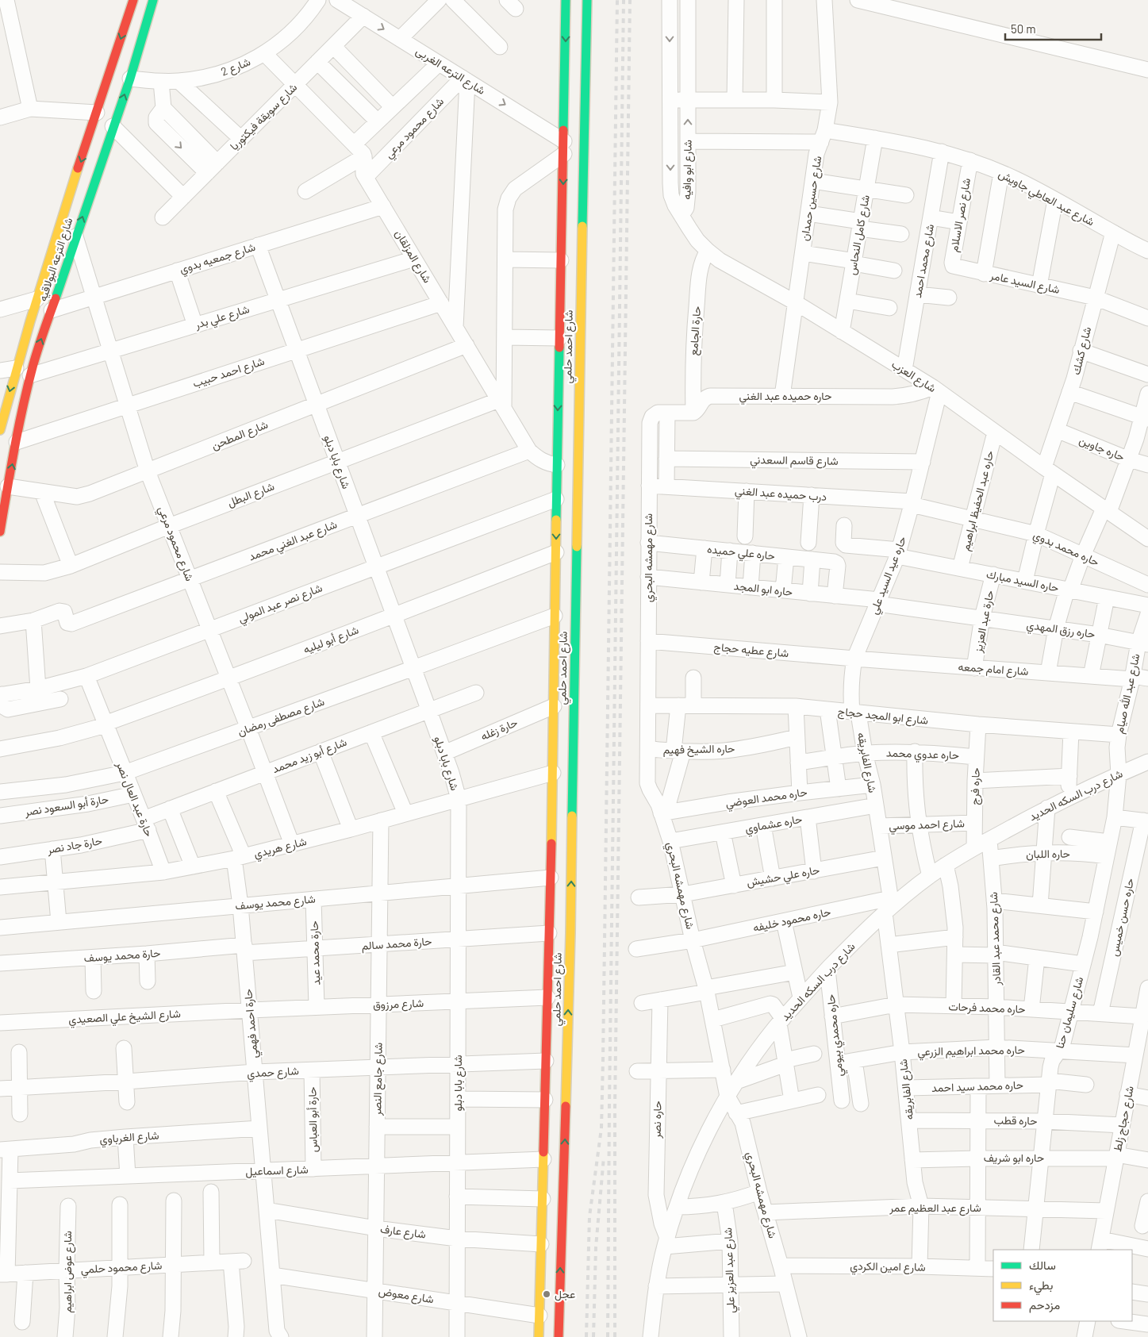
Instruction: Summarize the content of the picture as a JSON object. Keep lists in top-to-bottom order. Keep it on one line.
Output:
{"streets":{"main road":["شارع الترعه البولاقيه","شارع احمد حلمي"],"street":["شارع 2","شارع الترعه الغربى","شارع سويقة فيكتوريا","شارع محمود مرعي","شارع ابو وافيه","شارع عبد العاطي جاويش","شارع حسين حمدان","شارع نصر الاسلام","شارع كامل النحاس","شارع المزلقان","شارع جمعيه بدوي","شارع محمد احمد","شارع السيد عامر","شارع علي بدر","حارة الجامع","شارع كشك","شارع احمد حبيب","شارع العزب","حاره حميده عبد الغني","شارع المطحن","حاره جاوين","شارع قاسم السعدني","شارع بابا دبلو","درب حميده عبد الغني","شارع البطل","حاره عبد الحفيظ ابراهيم","شارع عبد الغني محمد","حاره محمد بدوي","حاره علي حميده","شارع مهمشه البحري","حاره عيد السيد علي","حاره السيد مبارك","حاره ابو المجد","شارع نصر عبد المولي","حارة عبد العزيز","حاره رزق المهدي","شارع أبو ليليه","شارع عطيه حجاج","شارع امام جمعه","شارع عبد الله صيام","شارع ابو المجد حجاج","شارع مصطفى رمضان","حارة زغله","حاره الشيخ فهيم","حاره عدوي محمد","شارع أبو زيد محمد","شارع الفابريقه","حاره فرج","شارع درب السكه الحديد","حاره محمد العوضي","حارة عبد العال نصر","حارة أبو السعود نصر","حاره عشماوي","شارع احمد موسي","حارة جاد نصر","شارع هريدي","حاره اللبان","حاره علي حشيش","شارع محمد يوسف","حاره حسن خميس","حاره محمود خليفه","شارع محمد عبد القادر","حارة محمد سالم","حارة محمد عيد","حارة محمد يوسف","شارع مرزوق","حاره محمد فرحات","شارع سليمان حنا","شارع الشيخ علي الصعيدي","حارة احمد فهمي","حاره محمدي بيومي","حاره محمد ابراهيم الزرعي","شارع حمدي","شارع جامع النصر","حاره محمد سيد احمد","شارع حجاج زلط","حارة أبو العباس","حاره نصر","حاره قطب","شارع الغرباوي","حاره ابو شريف","شارع اسماعيل","شارع عبد العظيم عمر","شارع عارف","شارع امين الكردي","شارع محمود حلمي","شارع عبد العزيز علي","شارع عوض ابراهيم","شارع معوض"]},"crossings":[["شارع 2","شارع الترعه البولاقيه"],["شارع الترعه الغربى","شارع سويقة فيكتوريا"],["شارع الترعه الغربى","شارع محمود مرعي"],["شارع الترعه الغربى","شارع احمد حلمي"],["شارع محمود مرعي","شارع المزلقان"],["شارع محمود مرعي","شارع جمعيه بدوي"],["شارع محمود مرعي","شارع الترعه البولاقيه"],["شارع محمود مرعي","شارع علي بدر"],["شارع محمود مرعي","شارع احمد حبيب"],["شارع محمود مرعي","شارع المطحن"],["شارع محمود مرعي","شارع البطل"],["شارع محمود مرعي","شارع عبد الغني محمد"],["شارع محمود مرعي","شارع نصر عبد المولي"],["شارع محمود مرعي","شارع أبو ليليه"],["شارع محمود مرعي","شارع مصطفى رمضان"],["شارع محمود مرعي","شارع أبو زيد محمد"],["شارع محمود مرعي","شارع هريدي"],["شارع ابو وافيه","شارع عبد العاطي جاويش"],["شارع ابو وافيه","شارع العزب"],["شارع عبد العاطي جاويش","شارع حسين حمدان"],["شارع عبد العاطي جاويش","شارع نصر الاسلام"],["شارع عبد العاطي جاويش","شارع كامل النحاس"],["شارع عبد العاطي جاويش","شارع محمد احمد"],["شارع عبد العاطي جاويش","شارع كشك"],["شارع حسين حمدان","شارع العزب"],["شارع حسين حمدان","حاره حميده عبد الغني"],["شارع نصر الاسلام","شارع السيد عامر"],["شارع كامل النحاس","شارع العزب"],["شارع المزلقان","شارع جمعيه بدوي"],["شارع المزلقان","شارع علي بدر"],["شارع المزلقان","شارع احمد حلمي"],["شارع المزلقان","شارع احمد حبيب"],["شارع المزلقان","شارع المطحن"],["شارع المزلقان","شارع البطل"],["شارع المزلقان","شارع عبد الغني محمد"],["شارع جمعيه بدوي","شارع الترعه البولاقيه"],["شارع جمعيه بدوي","شارع بابا دبلو"],["شارع الترعه البولاقيه","شارع علي بدر"],["شارع الترعه البولاقيه","شارع احمد حبيب"],["شارع الترعه البولاقيه","شارع المطحن"],["شارع محمد احمد","شارع العزب"],["شارع السيد عامر","شارع كشك"],["شارع علي بدر","شارع بابا دبلو"],["حارة الجامع","شارع العزب"],["حارة الجامع","حاره حميده عبد الغني"],["شارع احمد حلمي","شارع نصر عبد المولي"],["شارع احمد حلمي","شارع أبو ليليه"],["شارع احمد حلمي","شارع مصطفى رمضان"],["شارع احمد حلمي","حارة زغله"],["شارع احمد حلمي","شارع هريدي"],["شارع احمد حلمي","شارع محمد يوسف"],["شارع احمد حلمي","حارة محمد سالم"],["شارع احمد حلمي","شارع مرزوق"],["شارع احمد حلمي","شارع حمدي"],["شارع احمد حلمي","شارع اسماعيل"],["شارع احمد حلمي","شارع عارف"],["شارع احمد حلمي","شارع معوض"],["شارع كشك","شارع العزب"],["شارع كشك","حاره جاوين"],["شارع كشك","حاره محمد بدوي"],["شارع كشك","حاره السيد مبارك"],["شارع احمد حبيب","شارع بابا دبلو"],["شارع العزب","حاره حميده عبد الغني"],["شارع العزب","حاره عبد الحفيظ ابراهيم"],["شارع العزب","حاره عيد السيد علي"],["حاره حميده عبد الغني","حاره عيد السيد علي"],["شارع المطحن","شارع بابا دبلو"],["شارع قاسم السعدني","حاره عيد السيد علي"],["شارع بابا دبلو","شارع البطل"],["شارع بابا دبلو","شارع عبد الغني محمد"],["شارع بابا دبلو","شارع نصر عبد المولي"],["شارع بابا دبلو","شارع أبو ليليه"],["شارع بابا دبلو","شارع مصطفى رمضان"],["شارع بابا دبلو","حارة زغله"],["شارع بابا دبلو","شارع أبو زيد محمد"],["شارع بابا دبلو","شارع هريدي"],["شارع بابا دبلو","شارع محمد يوسف"],["شارع بابا دبلو","حارة محمد سالم"],["شارع بابا دبلو","شارع مرزوق"],["شارع بابا دبلو","شارع حمدي"],["شارع بابا دبلو","شارع اسماعيل"],["شارع بابا دبلو","شارع عارف"],["شارع بابا دبلو","شارع معوض"],["درب حميده عبد الغني","حاره محمد بدوي"],["درب حميده عبد الغني","شارع مهمشه البحري"],["درب حميده عبد الغني","حاره عيد السيد علي"],["حاره عبد الحفيظ ابراهيم","حاره محمد بدوي"],["حاره عبد الحفيظ ابراهيم","حاره السيد مبارك"],["حاره محمد بدوي","حاره عيد السيد علي"],["حاره علي حميده","شارع مهمشه البحري"],["حاره علي حميده","حاره ابو المجد"],["شارع مهمشه البحري","حاره ابو المجد"],["شارع مهمشه البحري","شارع عطيه حجاج"],["شارع مهمشه البحري","شارع ابو المجد حجاج"],["شارع مهمشه البحري","حاره الشيخ فهيم"],["شارع مهمشه البحري","شارع درب السكه الحديد"],["شارع مهمشه البحري","حاره محمد العوضي"],["شارع مهمشه البحري","حاره عشماوي"],["شارع مهمشه البحري","حاره علي حشيش"],["شارع مهمشه البحري","حاره محمود خليفه"],["شارع مهمشه البحري","شارع عبد العظيم عمر"],["شارع مهمشه البحري","شارع امين الكردي"],["حاره عيد السيد علي","حاره السيد مبارك"],["حاره عيد السيد علي","حاره ابو المجد"],["حاره عيد السيد علي","حاره رزق المهدي"],["حاره عيد السيد علي","شارع عطيه حجاج"],["حاره عيد السيد علي","شارع امام جمعه"],["حاره عيد السيد علي","شارع ابو المجد حجاج"],["حاره عيد السيد علي","شارع الفابريقه"],["حاره السيد مبارك","حارة عبد العزيز"],["حاره ابو المجد","حاره رزق المهدي"],["شارع نصر عبد المولي","حارة عبد العال نصر"],["حارة عبد العزيز","حاره رزق المهدي"],["حارة عبد العزيز","شارع امام جمعه"],["حاره رزق المهدي","شارع عبد الله صيام"],["شارع أبو ليليه","حارة عبد العال نصر"],["شارع عطيه حجاج","شارع امام جمعه"],["شارع امام جمعه","شارع عبد الله صيام"],["شارع عبد الله صيام","شارع ابو المجد حجاج"],["شارع عبد الله صيام","شارع درب السكه الحديد"],["شارع عبد الله صيام","شارع سليمان حنا"],["شارع ابو المجد حجاج","شارع الفابريقه"],["شارع ابو المجد حجاج","حاره فرج"],["شارع مصطفى رمضان","حارة عبد العال نصر"],["حاره عدوي محمد","شارع الفابريقه"],["حاره عدوي محمد","حاره فرج"],["شارع أبو زيد محمد","حارة عبد العال نصر"],["شارع أبو زيد محمد","حارة جاد نصر"],["شارع أبو زيد محمد","حارة احمد فهمي"],["شارع الفابريقه","شارع درب السكه الحديد"],["شارع الفابريقه","حاره محمد العوضي"],["شارع الفابريقه","حاره عشماوي"],["شارع الفابريقه","شارع احمد موسي"],["شارع الفابريقه","حاره علي حشيش"],["شارع الفابريقه","حاره محمود خليفه"],["شارع الفابريقه","حاره محمد فرحات"],["شارع الفابريقه","حاره محمد ابراهيم الزرعي"],["شارع الفابريقه","حاره محمد سيد احمد"],["شارع الفابريقه","حاره قطب"],["شارع الفابريقه","حاره ابو شريف"],["شارع الفابريقه","شارع عبد العظيم عمر"],["شارع الفابريقه","شارع امين الكردي"],["حاره فرج","شارع درب السكه الحديد"],["حاره فرج","شارع احمد موسي"],["شارع درب السكه الحديد","حاره محمود خليفه"],["شارع درب السكه الحديد","شارع محمد عبد القادر"],["شارع درب السكه الحديد","شارع سليمان حنا"],["شارع درب السكه الحديد","حاره محمدي بيومي"],["شارع درب السكه الحديد","حاره نصر"],["حارة عبد العال نصر","حارة أبو السعود نصر"],["حارة عبد العال نصر","حارة جاد نصر"],["حارة عبد العال نصر","شارع هريدي"],["شارع هريدي","حارة احمد فهمي"],["شارع هريدي","شارع جامع النصر"],["حاره اللبان","شارع محمد عبد القادر"],["حاره اللبان","شارع سليمان حنا"],["شارع محمد يوسف","حارة محمد عيد"],["شارع محمد يوسف","حارة احمد فهمي"],["شارع محمد يوسف","شارع جامع النصر"],["حاره حسن خميس","حاره محمد فرحات"],["شارع محمد عبد القادر","حاره محمد فرحات"],["شارع محمد عبد القادر","حاره محمد ابراهيم الزرعي"],["شارع محمد عبد القادر","حاره محمد سيد احمد"],["حارة محمد سالم","حارة محمد عيد"],["حارة محمد سالم","حارة محمد يوسف"],["حارة محمد سالم","حارة احمد فهمي"],["حارة محمد سالم","شارع جامع النصر"],["حارة محمد عيد","شارع مرزوق"],["حارة محمد يوسف","حارة احمد فهمي"],["شارع مرزوق","شارع الشيخ علي الصعيدي"],["شارع مرزوق","حارة احمد فهمي"],["شارع مرزوق","شارع جامع النصر"],["حاره محمد فرحات","شارع سليمان حنا"],["حاره محمد فرحات","حاره محمدي بيومي"],["حاره محمد فرحات","شارع حجاج زلط"],["شارع سليمان حنا","حاره محمد ابراهيم الزرعي"],["شارع سليمان حنا","حاره محمد سيد احمد"],["شارع سليمان حنا","حاره قطب"],["شارع سليمان حنا","حاره ابو شريف"],["شارع سليمان حنا","شارع عبد العظيم عمر"],["شارع الشيخ علي الصعيدي","حارة احمد فهمي"],["حارة احمد فهمي","شارع حمدي"],["حارة احمد فهمي","شارع الغرباوي"],["حارة احمد فهمي","شارع اسماعيل"],["حارة احمد فهمي","شارع عارف"],["حارة احمد فهمي","شارع معوض"],["حاره محمدي بيومي","حاره محمد ابراهيم الزرعي"],["حاره محمد ابراهيم الزرعي","شارع حجاج زلط"],["شارع حمدي","شارع جامع النصر"],["شارع حمدي","حارة أبو العباس"],["شارع جامع النصر","شارع اسماعيل"],["شارع جامع النصر","شارع عارف"],["شارع جامع النصر","شارع معوض"],["شارع حجاج زلط","حاره قطب"],["شارع حجاج زلط","حاره ابو شريف"],["شارع حجاج زلط","شارع عبد العظيم عمر"],["حارة أبو العباس","شارع اسماعيل"],["شارع محمود حلمي","شارع عوض ابراهيم"]],"places":["عجل"],"legend":["سالك","بطيء","مزدحم"],"scale_bar":"50 m"}
